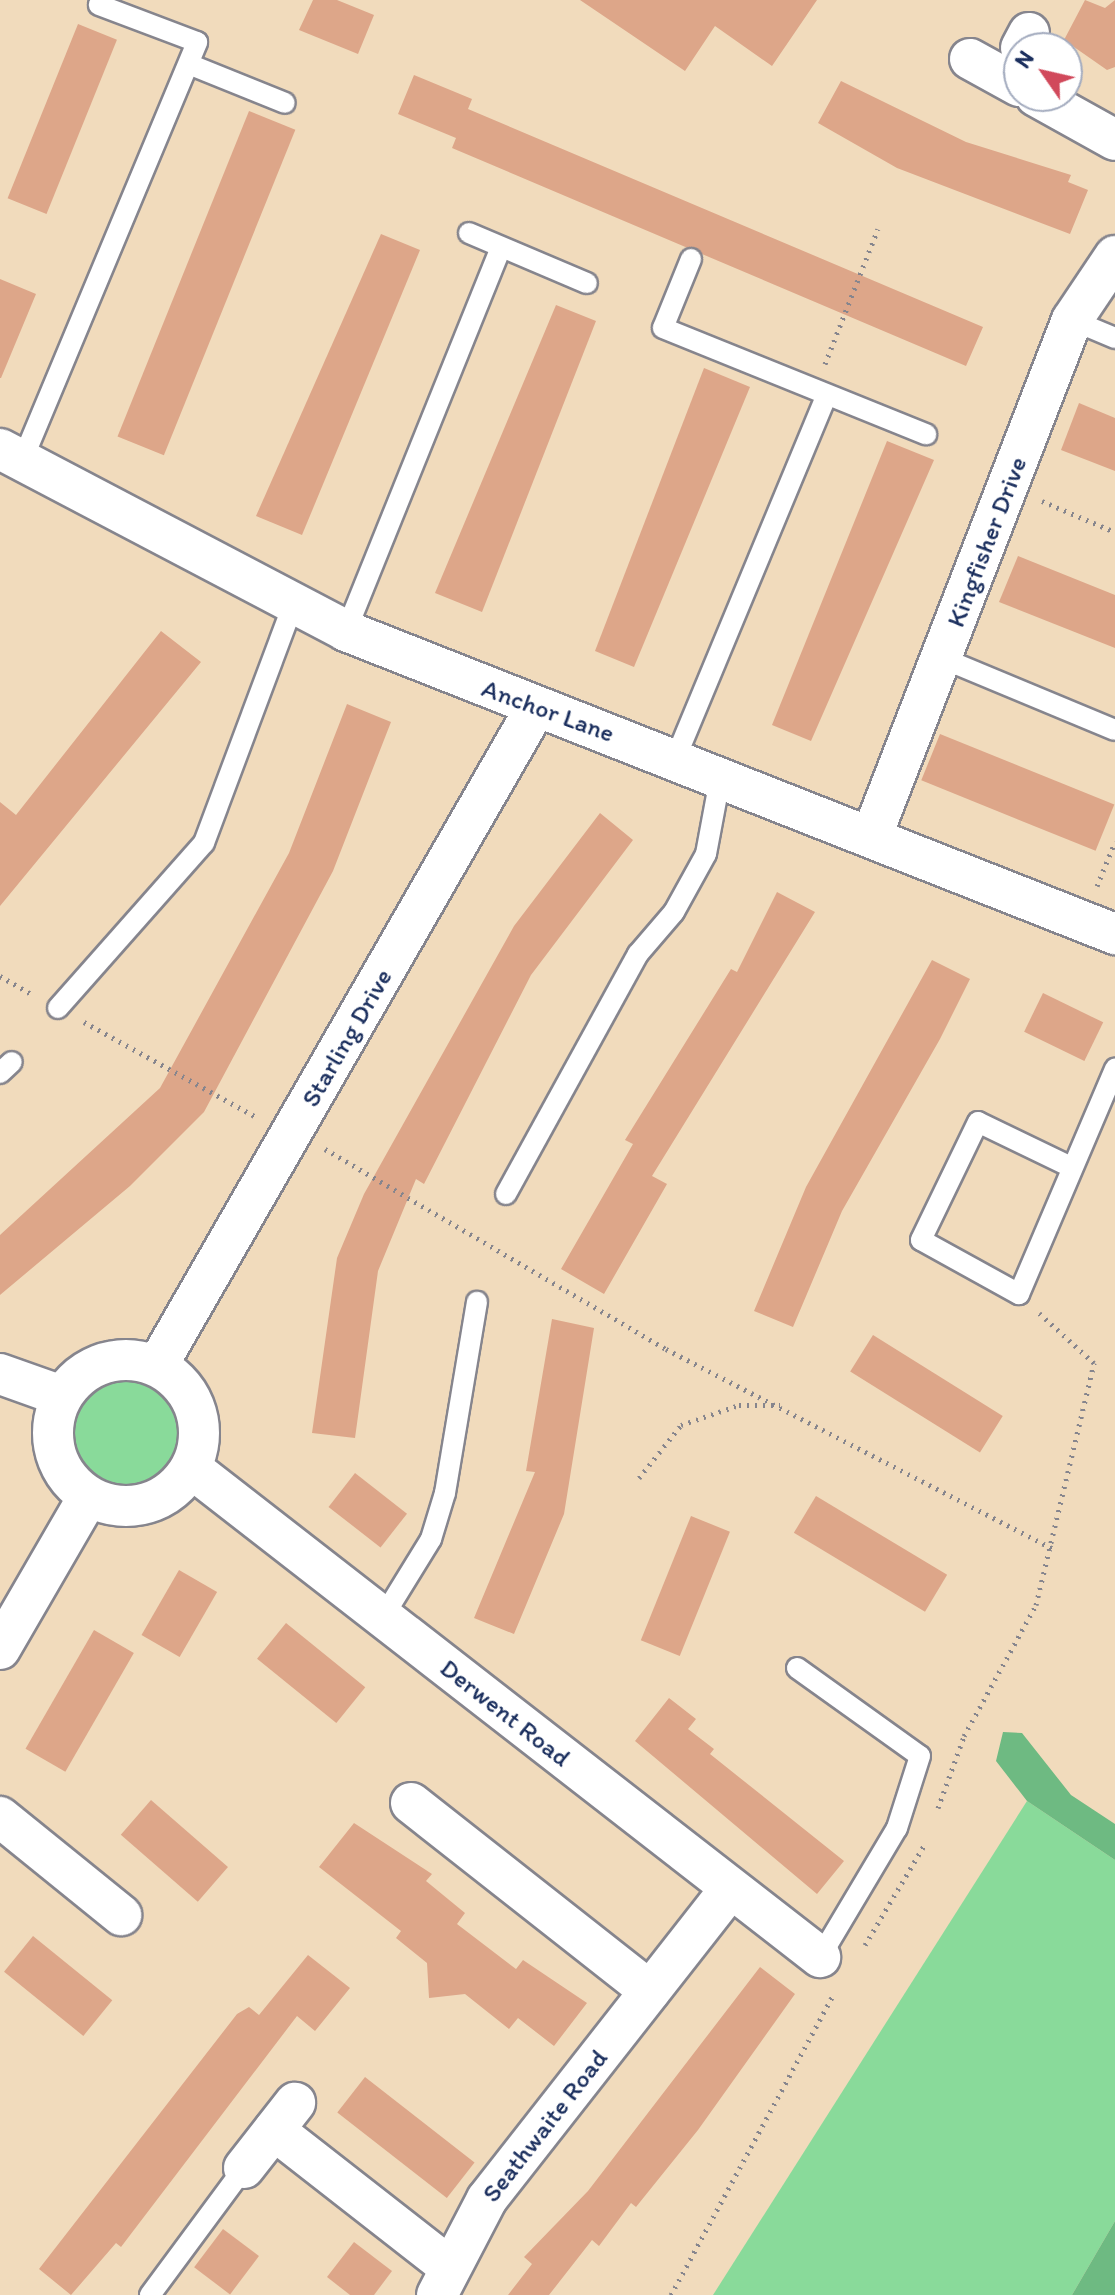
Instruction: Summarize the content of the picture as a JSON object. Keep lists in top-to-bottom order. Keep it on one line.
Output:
{"streets":{"street":["Kingfisher Drive","Anchor Lane","Starling Drive","Derwent Road","Seathwaite Road"]},"crossings":[["Kingfisher Drive","Anchor Lane"],["Anchor Lane","Starling Drive"],["Starling Drive","Derwent Road"],["Derwent Road","Seathwaite Road"]],"north":"top left"}
